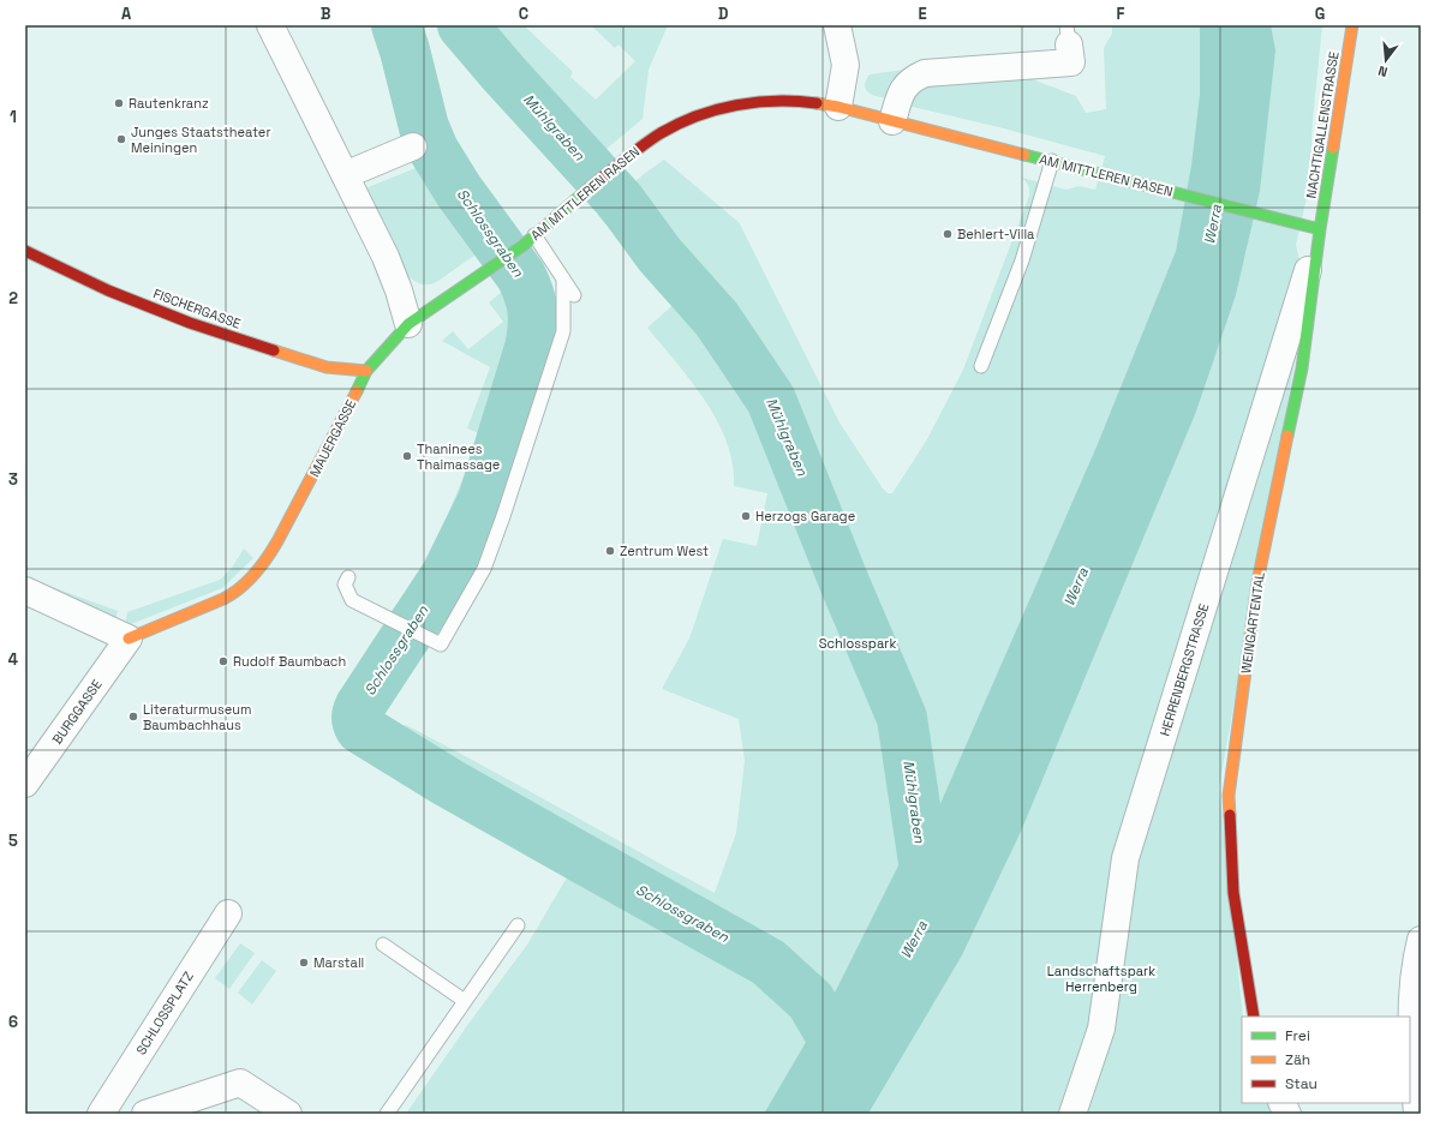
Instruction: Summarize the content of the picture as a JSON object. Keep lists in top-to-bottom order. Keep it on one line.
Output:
{"streets":{"street":["NACHTIGALLENSTRASSE","AM MITTLEREN RASEN","FISCHERGASSE","MAUERGASSE","WEINGARTENTAL","HERRENBERGSTRASSE","BURGGASSE","SCHLOSSPLATZ"]},"crossings":[["NACHTIGALLENSTRASSE","AM MITTLEREN RASEN"],["NACHTIGALLENSTRASSE","WEINGARTENTAL"],["NACHTIGALLENSTRASSE","HERRENBERGSTRASSE"],["AM MITTLEREN RASEN","MAUERGASSE"],["AM MITTLEREN RASEN","WEINGARTENTAL"],["AM MITTLEREN RASEN","HERRENBERGSTRASSE"],["FISCHERGASSE","MAUERGASSE"],["MAUERGASSE","BURGGASSE"],["WEINGARTENTAL","HERRENBERGSTRASSE"]],"water":["Mühlgraben","Werra","Schlossgraben"],"parks":["Schlosspark","Landschaftspark Herrenberg"],"places":["Rautenkranz","Junges Staatstheater Meiningen","Behlert-Villa","Thaninees Thaimassage","Herzogs Garage","Zentrum West","Rudolf Baumbach","Literaturmuseum Baumbachhaus","Marstall"],"legend":["Frei","Zäh","Stau"],"north":"bottom","grid":{"columns":["A","B","C","D","E","F","G"],"rows":["1","2","3","4","5","6"]}}
